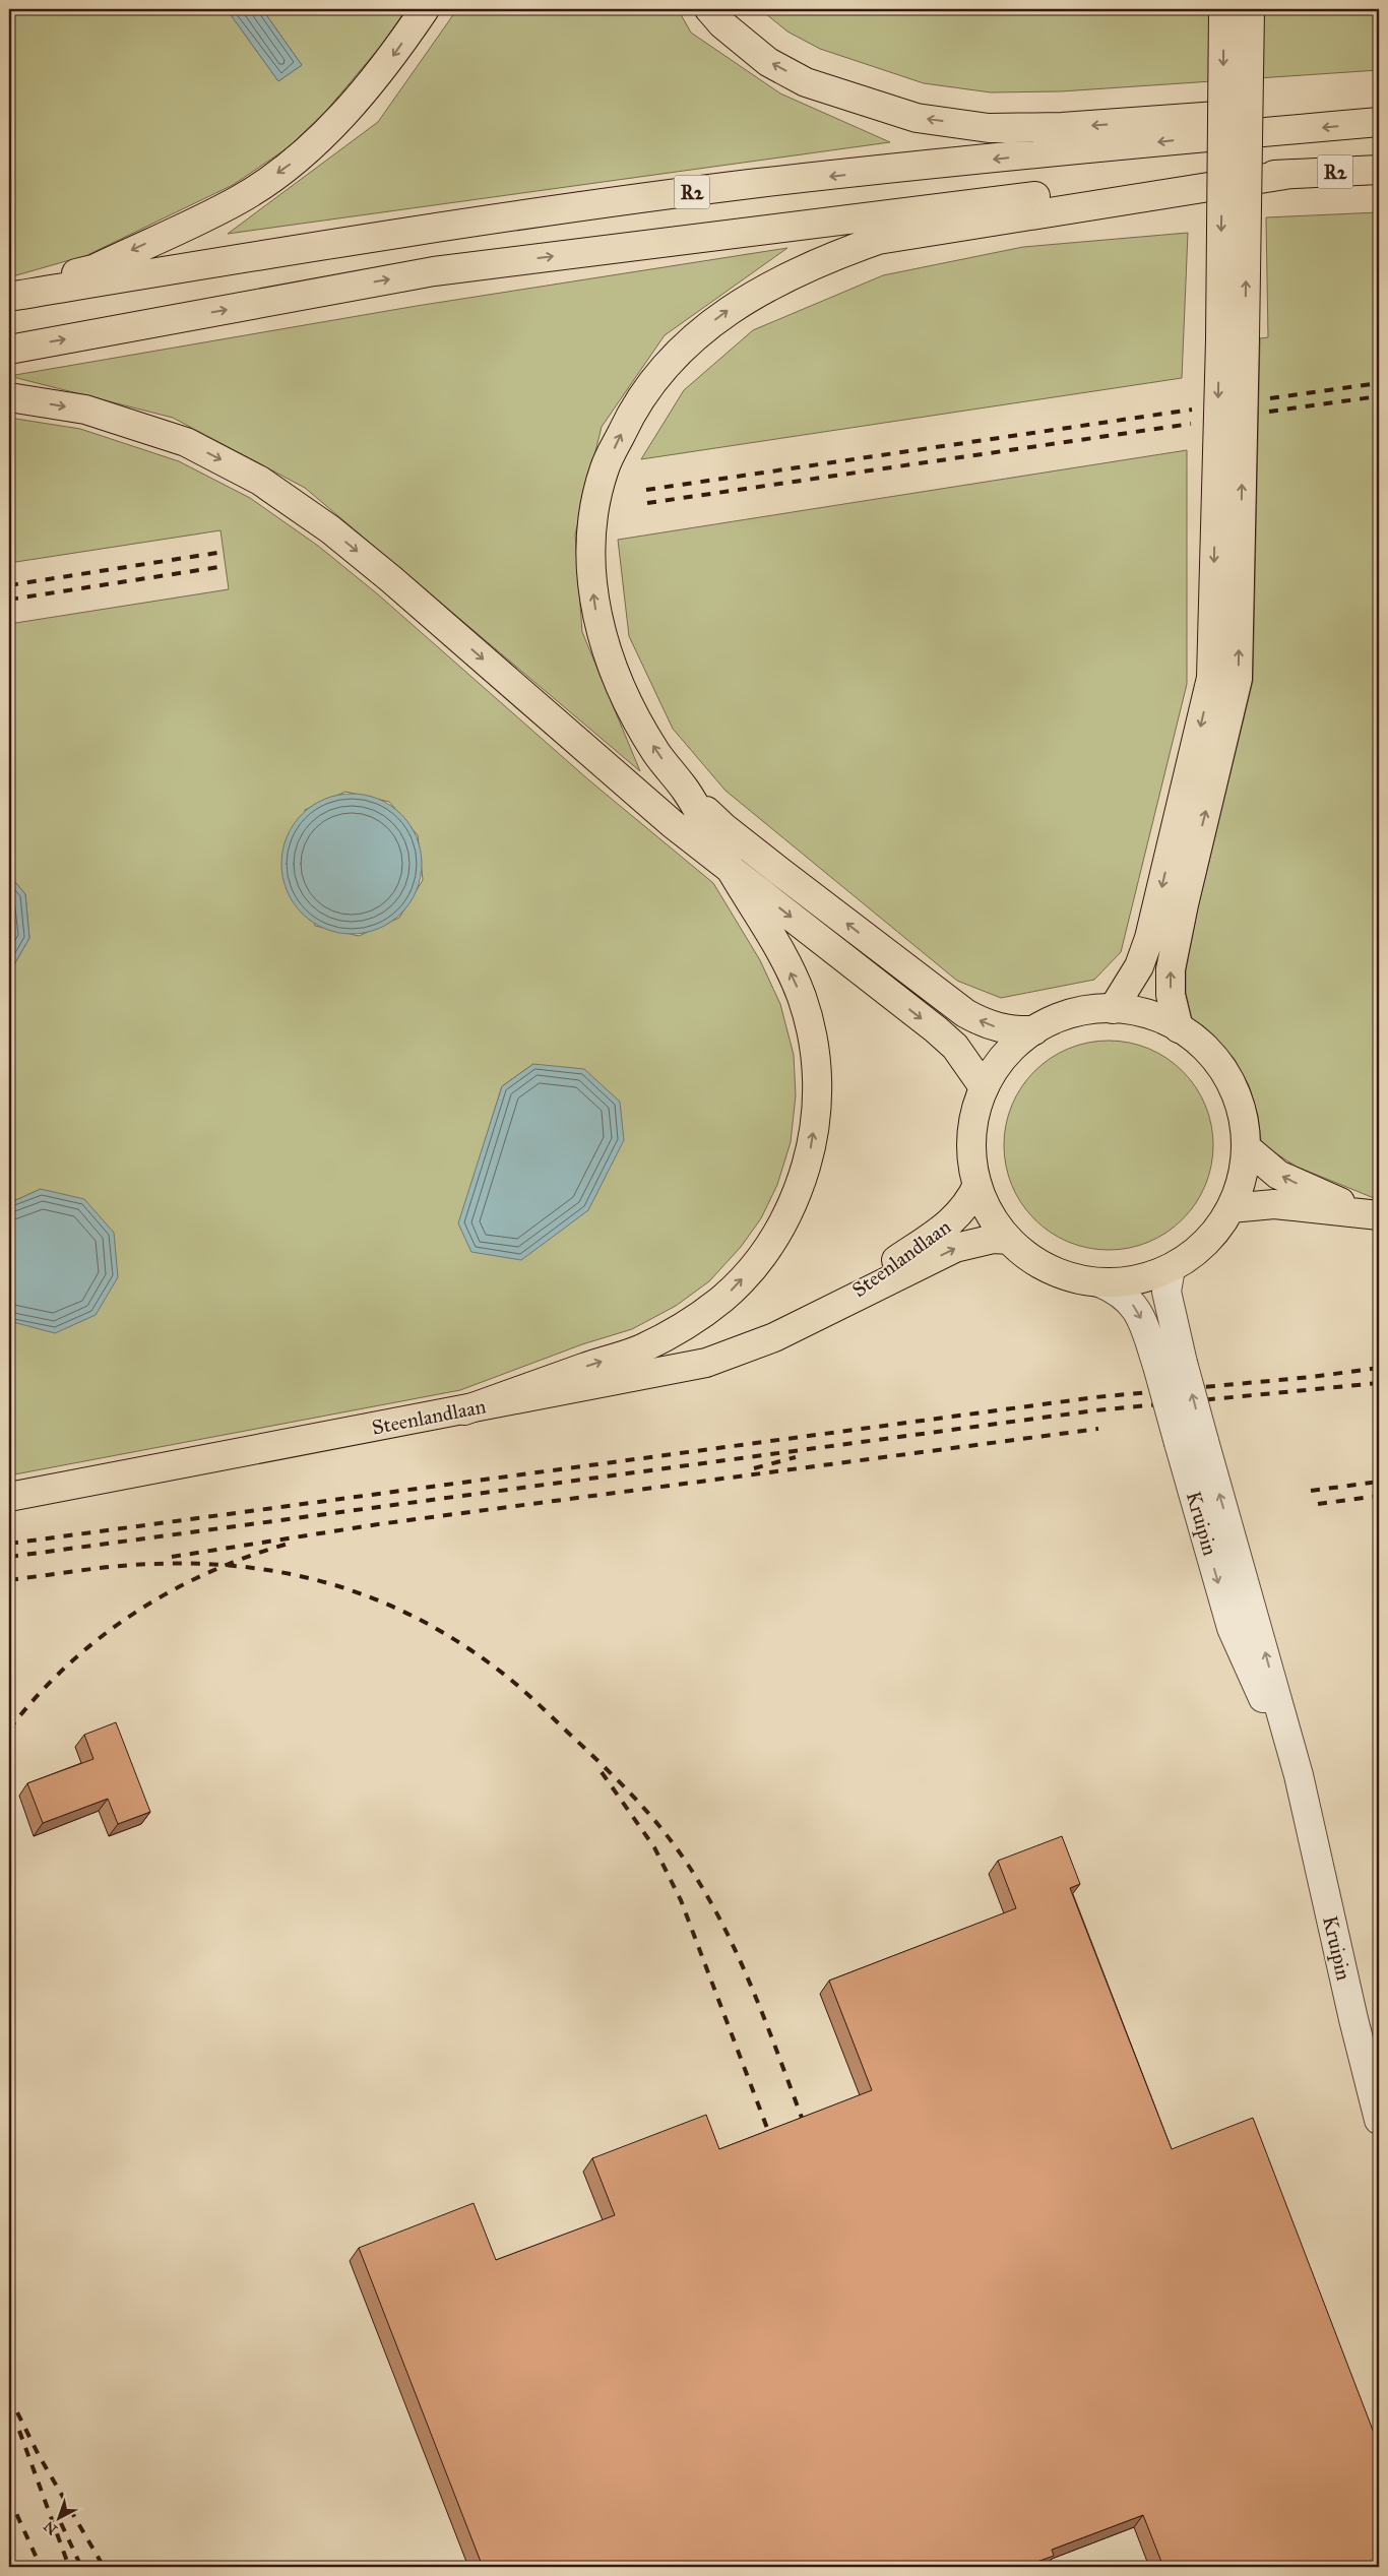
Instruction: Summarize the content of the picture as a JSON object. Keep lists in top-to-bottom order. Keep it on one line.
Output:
{"streets":{"main road":["R2","Steenlandlaan"],"street":["Kruipin"]},"north":"bottom left"}
